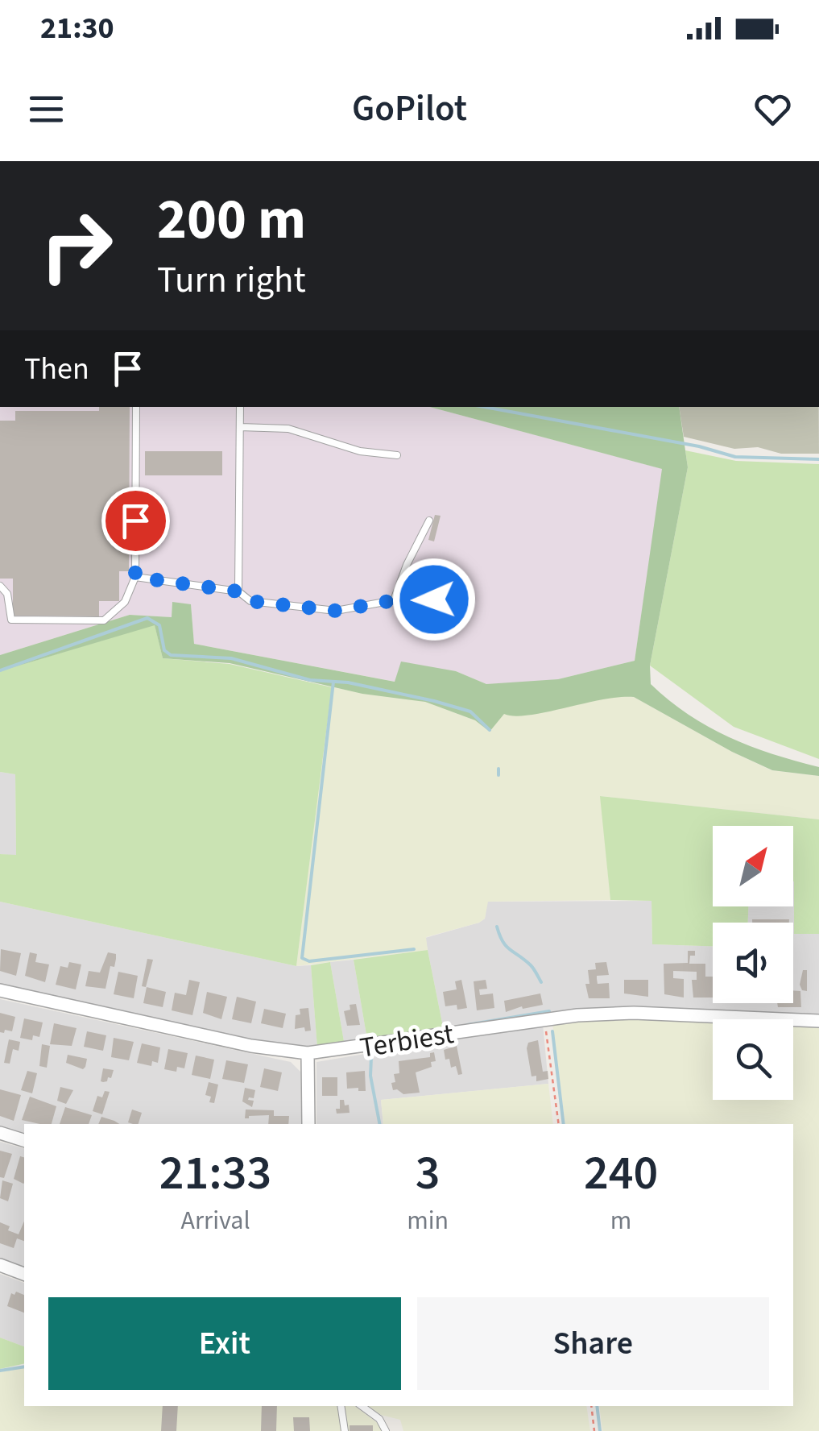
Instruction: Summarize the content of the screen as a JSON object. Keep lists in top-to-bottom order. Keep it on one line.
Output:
{"streets":{"street":["Terbiest"]},"north":"top right","page":{"status":"21:30","header":"GoPilot","turn":["200 m","Turn right"],"then":"Then","eta":["21:33","Arrival","3","min","240","m"],"buttons":["Exit","Share"]}}
